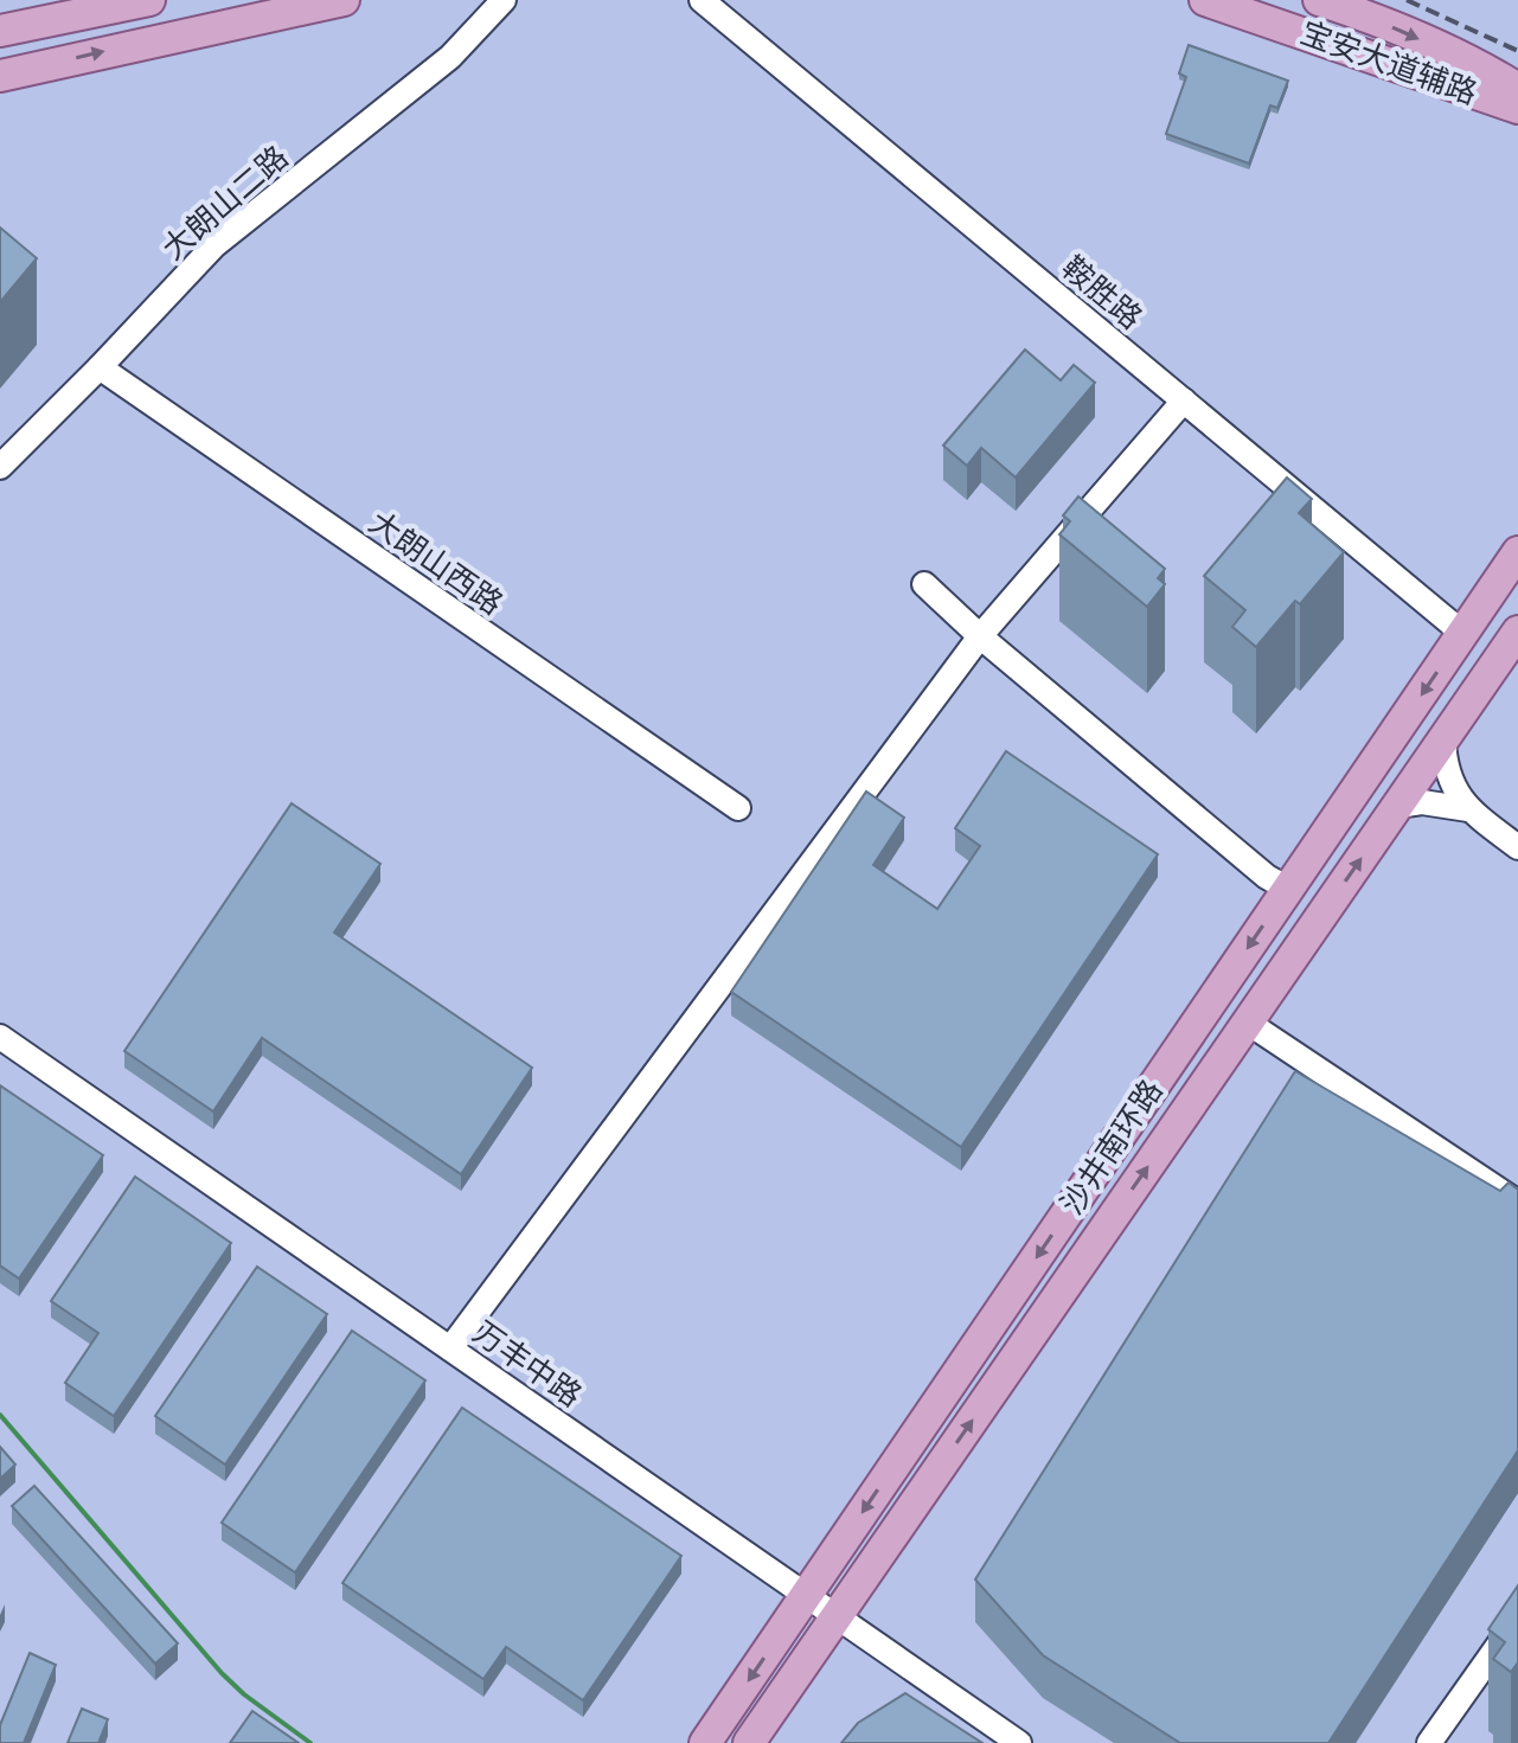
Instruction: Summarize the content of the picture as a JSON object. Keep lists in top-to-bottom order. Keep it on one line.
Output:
{"streets":{"main road":["宝安大道辅路","沙井南环路"],"street":["大朗山二路","鞍胜路","大朗山西路","万丰中路"]},"crossings":[["大朗山二路","大朗山西路"],["鞍胜路","沙井南环路"],["沙井南环路","万丰中路"]]}
